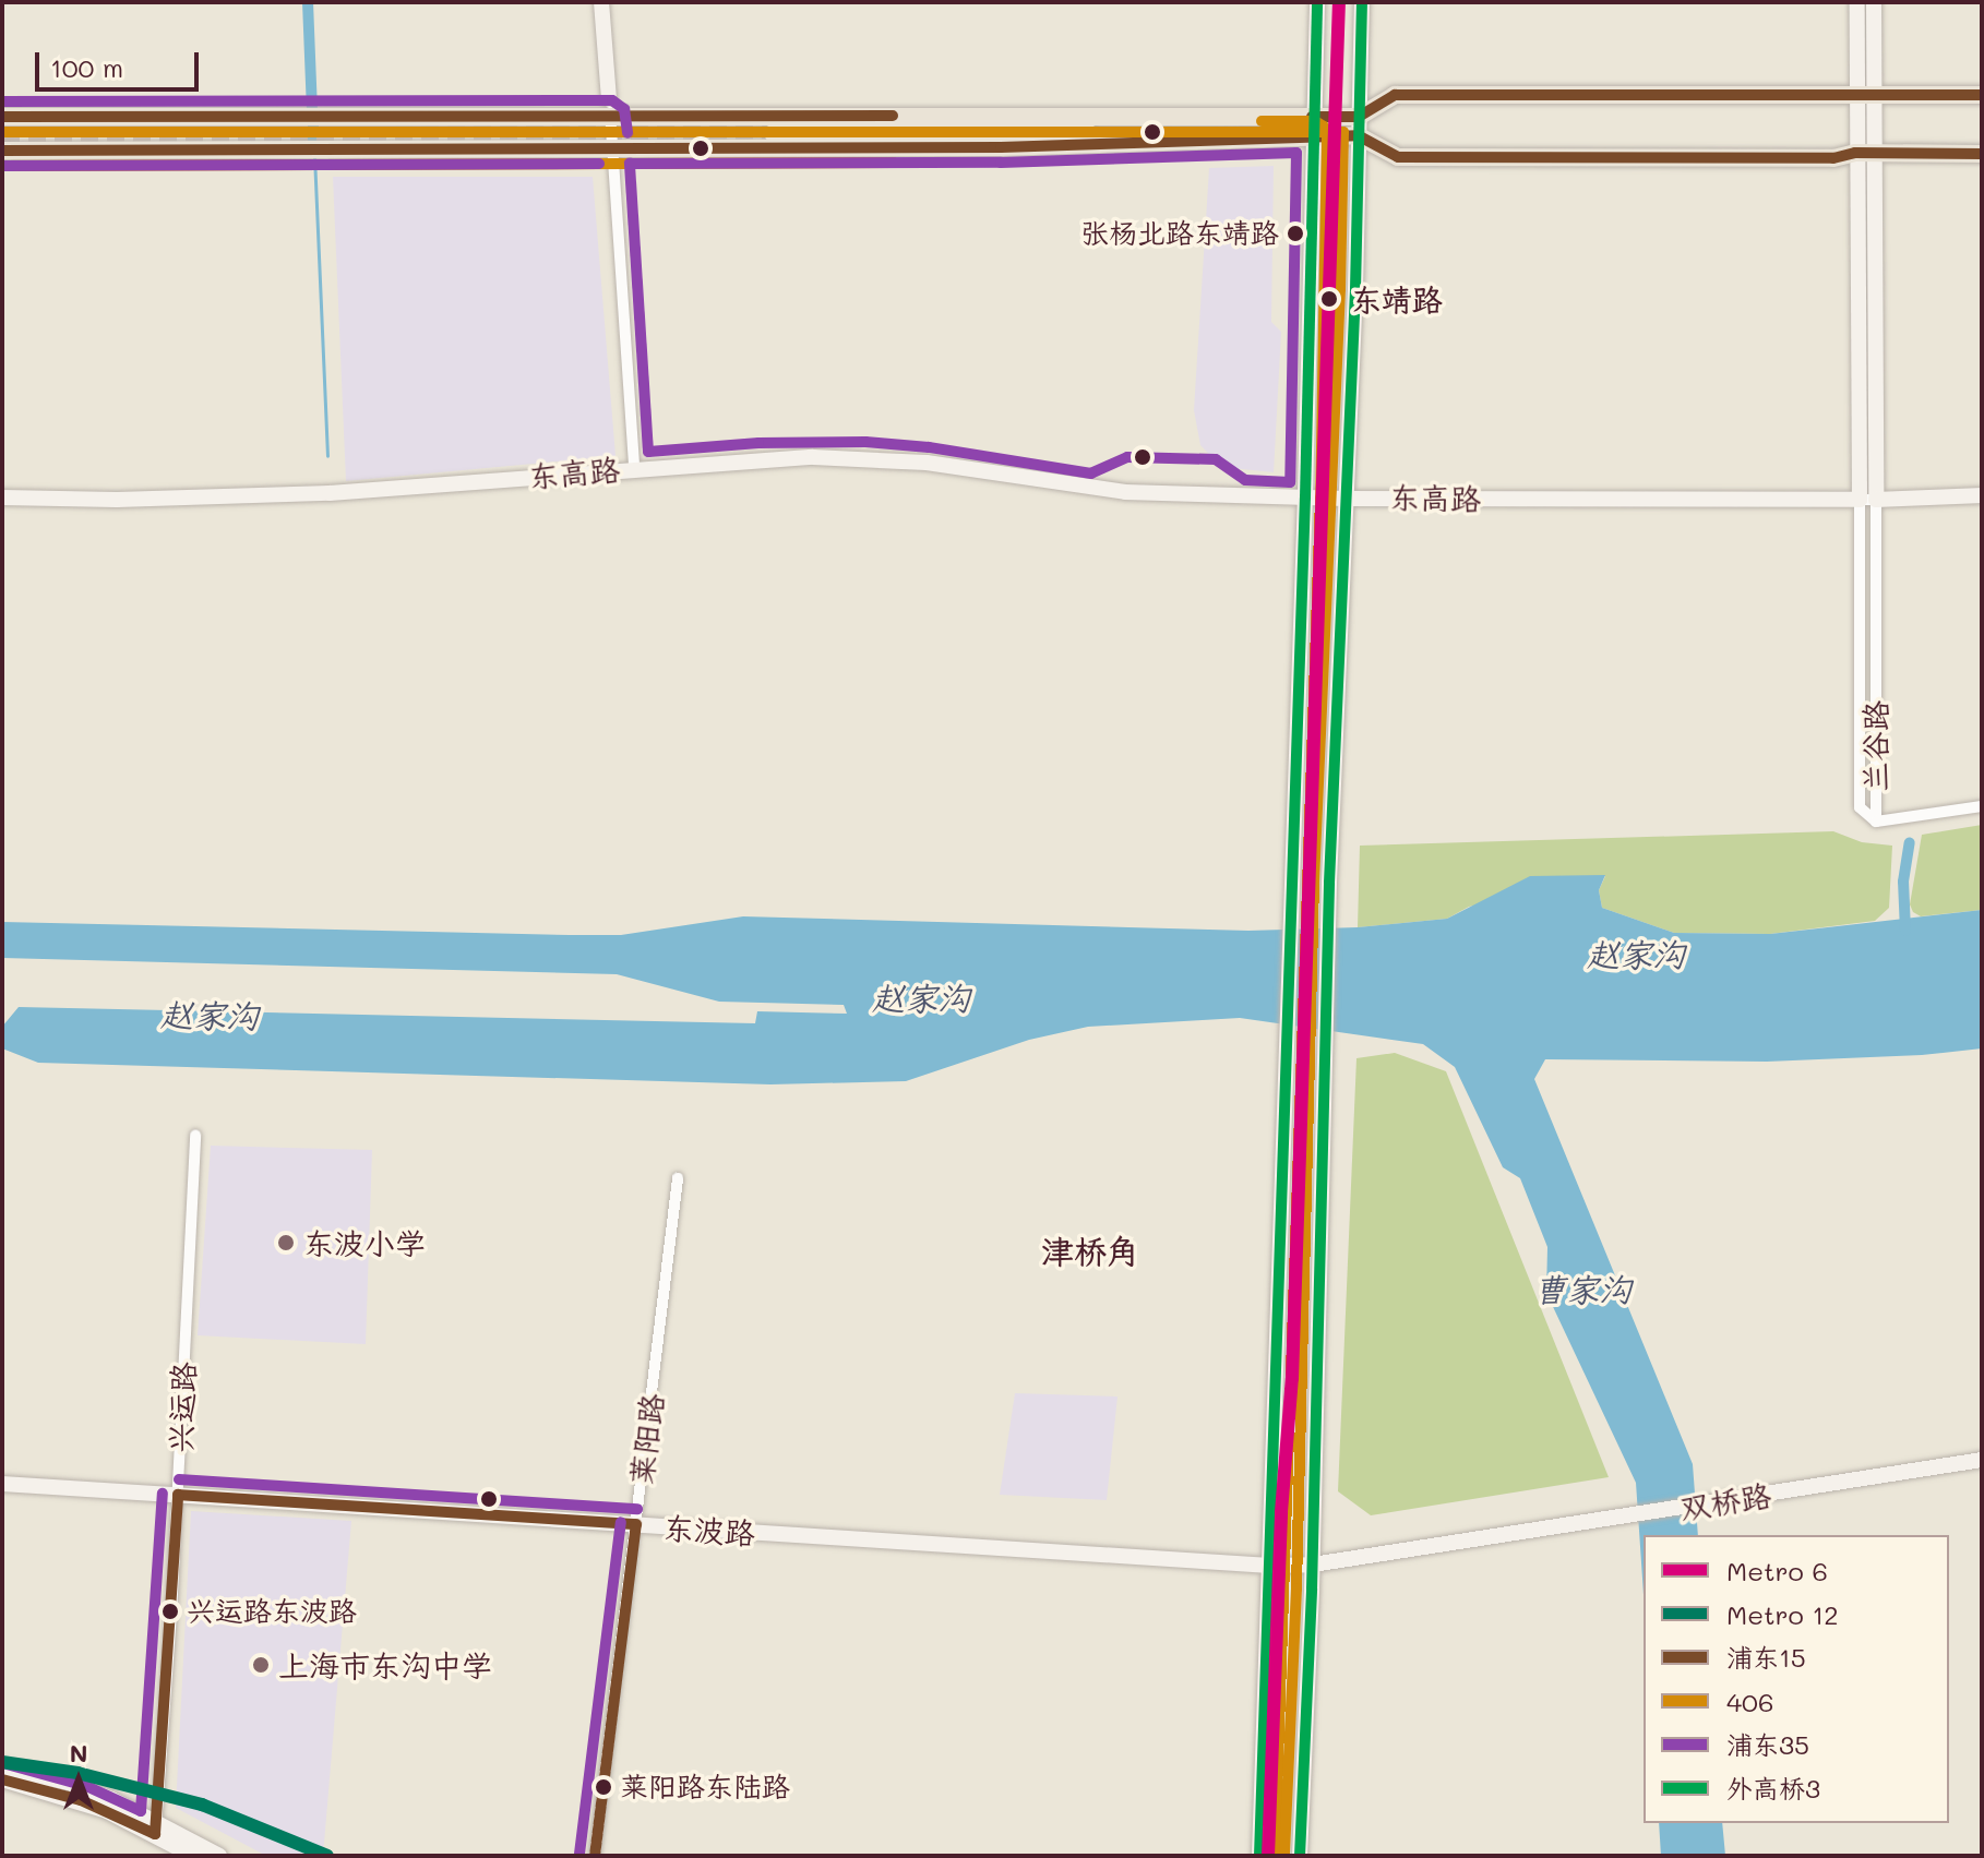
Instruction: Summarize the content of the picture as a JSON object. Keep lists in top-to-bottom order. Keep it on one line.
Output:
{"streets":{"street":["东高路","兰谷路","兴运路","莱阳路","双桥路","东波路"]},"crossings":[["东高路","兰谷路"],["兴运路","东波路"],["莱阳路","东波路"],["双桥路","东波路"]],"districts":["津桥角"],"water":["赵家沟","曹家沟"],"places":["张杨北路东靖路","东靖路","东波小学","兴运路东波路","上海市东沟中学","莱阳路东陆路"],"lines":["metro line 6","transit line 外高桥3","transit line 浦东15","transit line 浦东35","transit line 406","metro line 12"],"legend":["Metro 6","Metro 12","浦东15","406","浦东35","外高桥3"],"scale_bar":"100 m","north":"top"}
